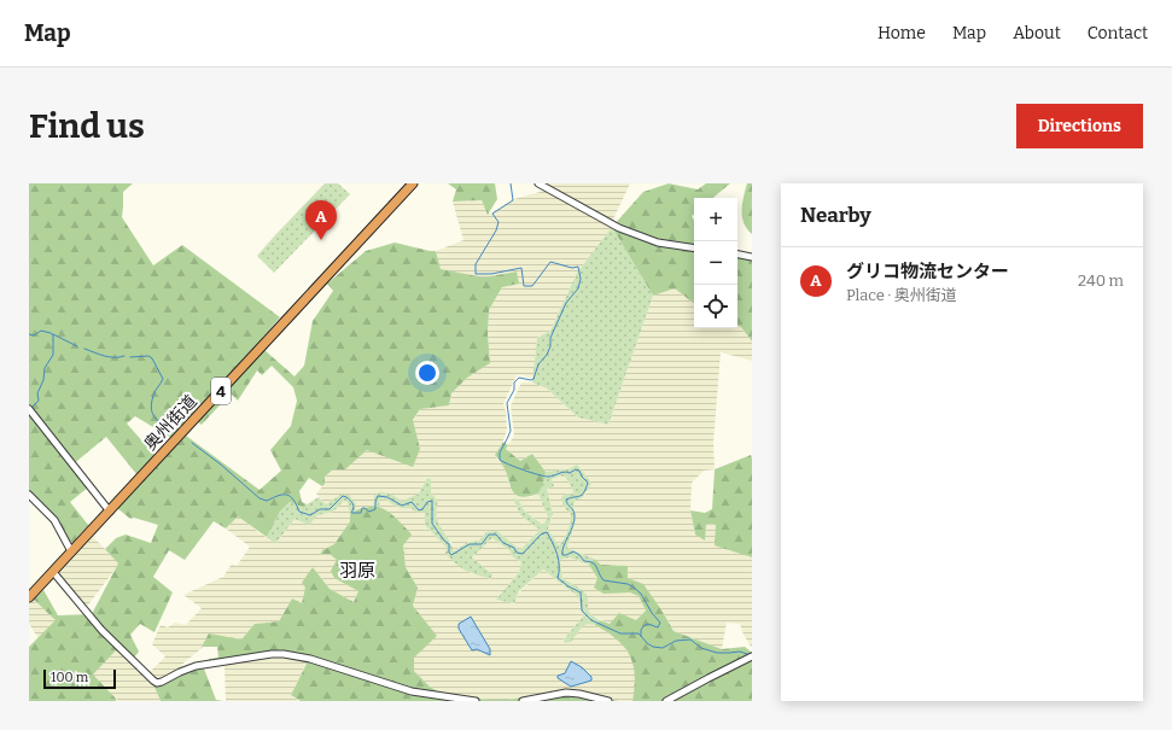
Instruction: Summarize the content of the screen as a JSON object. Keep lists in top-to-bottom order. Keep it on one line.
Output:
{"streets":{"highway":["4","奥州街道"]},"districts":["羽原"],"scale_bar":"100 m","page":{"header":"Map","nav":["Home","Map","About","Contact"],"buttons":"Directions","title":"Find us","heading":"Nearby","map_buttons":["+","−"],"pins":"A","list":[{"mark":"A","name":"グリコ物流センター","note":"Place · 奥州街道","value":"240 m"}],"scale":"100 m"}}
